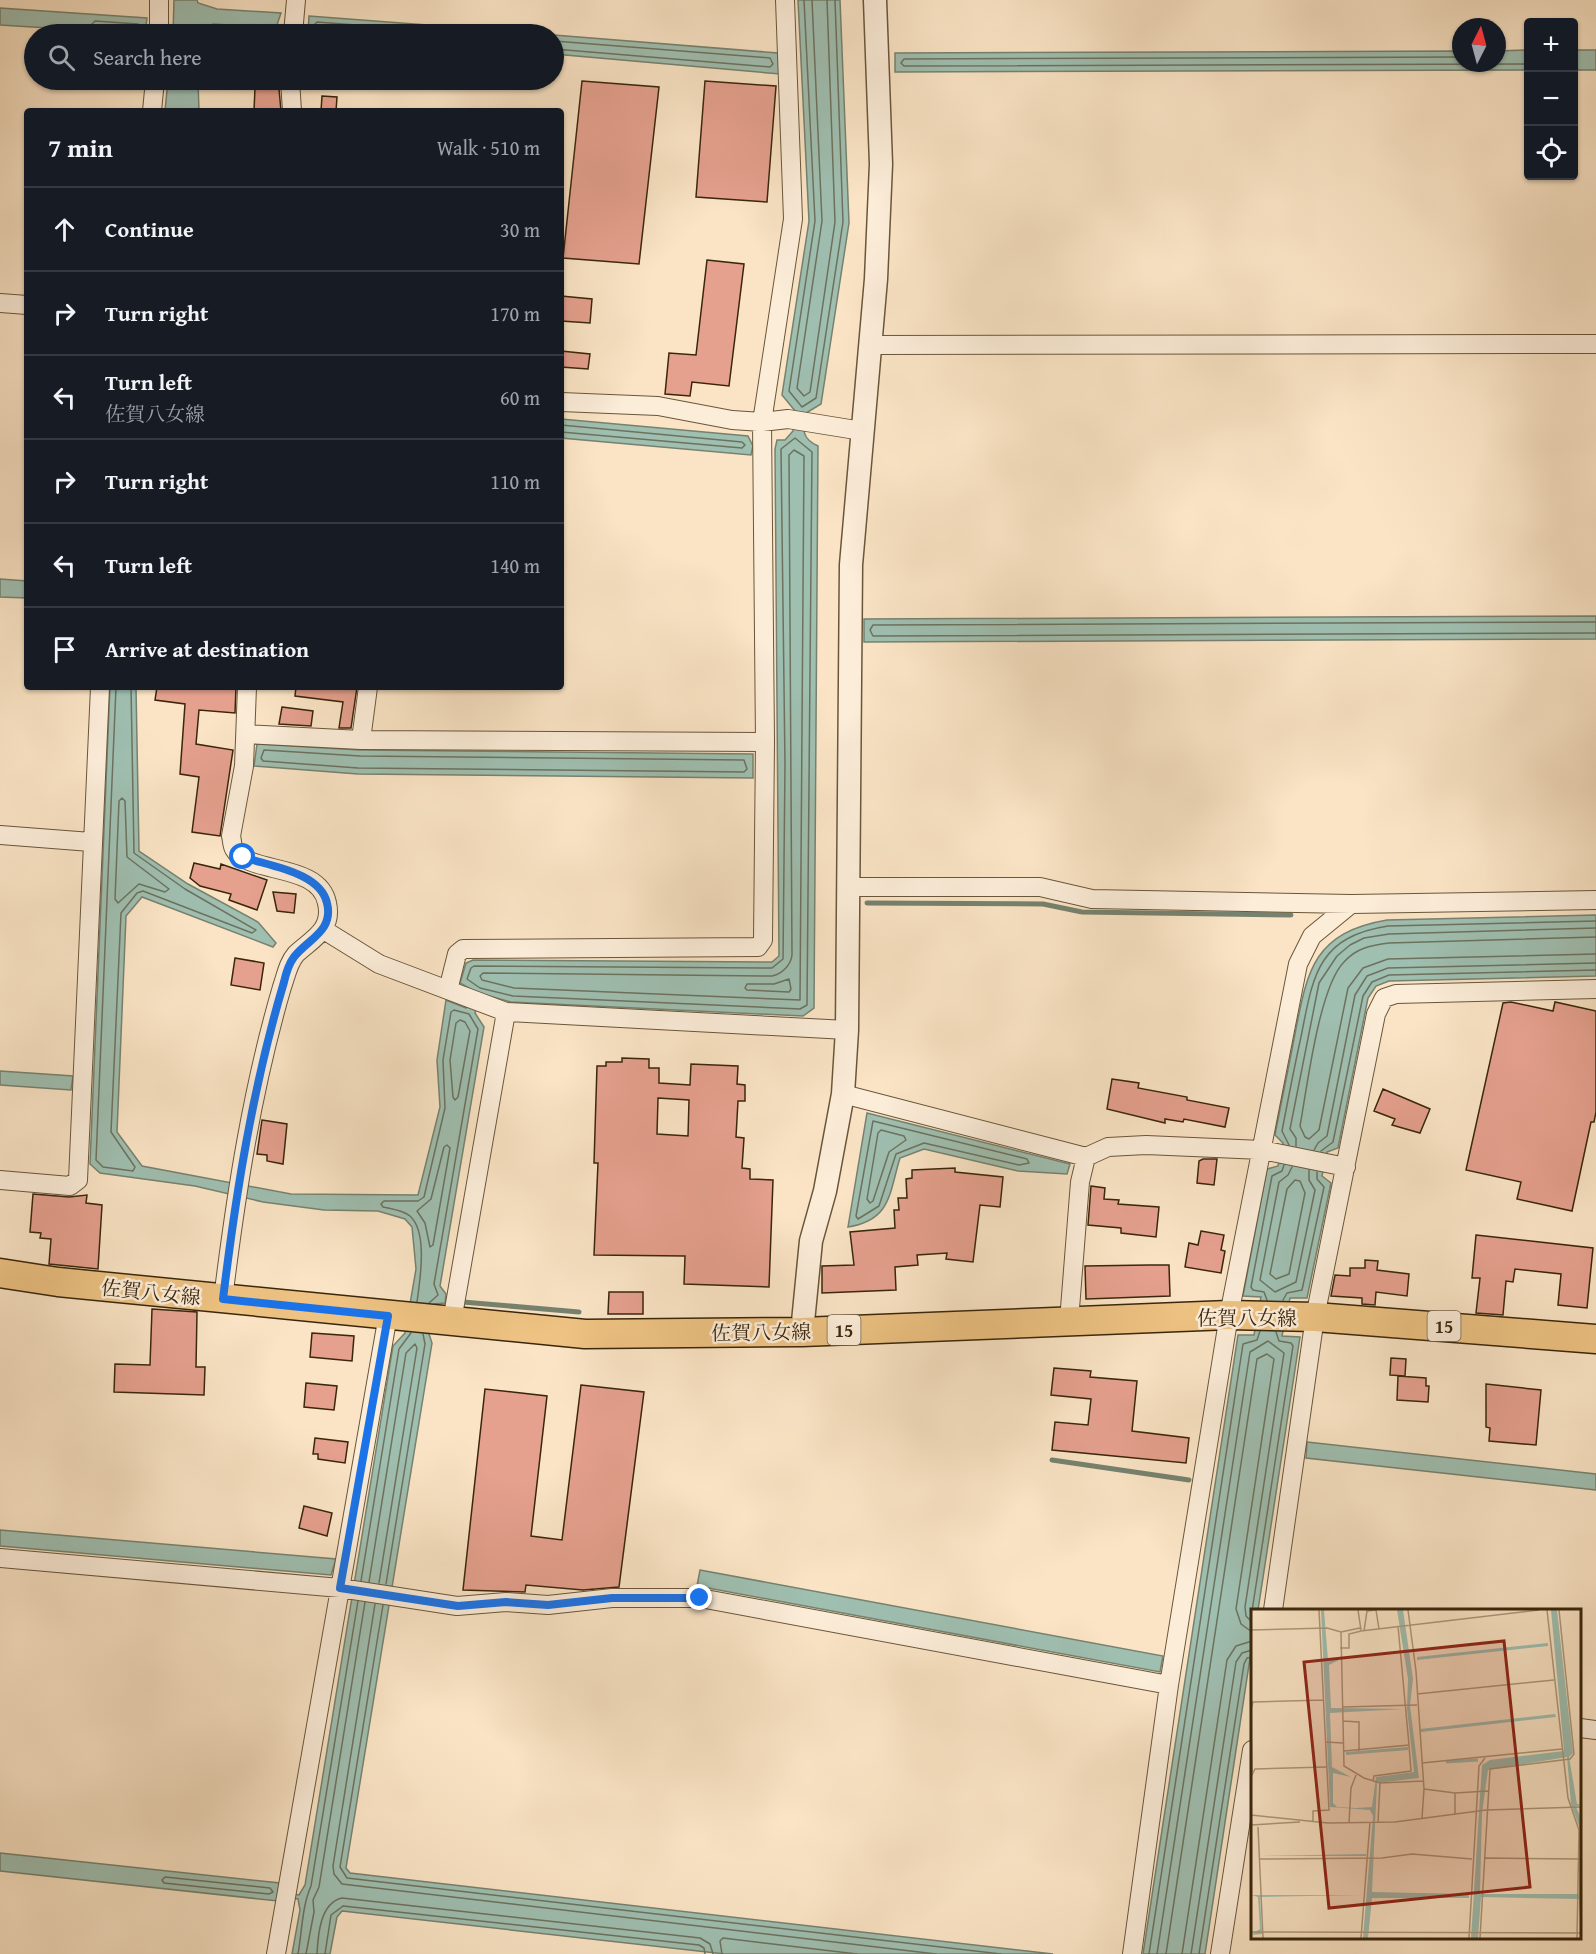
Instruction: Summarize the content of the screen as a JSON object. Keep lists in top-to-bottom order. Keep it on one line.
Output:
{"streets":{"main road":["佐賀八女線","15"]},"north":"top","page":{"map_buttons":["+","−"],"search":"Search here","heading":["7 min","Walk · 510 m"],"list":[["Continue","30 m"],["Turn right","170 m"],["Turn left","佐賀八女線","60 m"],["Turn right","110 m"],["Turn left","140 m"],"Arrive at destination"]}}
